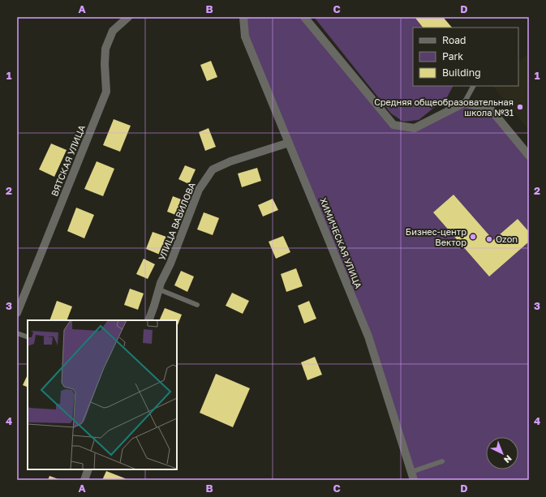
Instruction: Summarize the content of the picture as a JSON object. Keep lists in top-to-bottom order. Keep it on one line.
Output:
{"streets":{"street":["ВЯТСКАЯ УЛИЦА","УЛИЦА ВАВИЛОВА","ХИМИЧЕСКАЯ УЛИЦА"]},"crossings":[["УЛИЦА ВАВИЛОВА","ХИМИЧЕСКАЯ УЛИЦА"]],"places":["Средняя общеобразовательная школа №31","Бизнес-центр Вектор","Ozon"],"legend":["Road","Park","Building"],"north":"bottom right","grid":{"columns":["A","B","C","D"],"rows":["1","2","3","4"]}}
